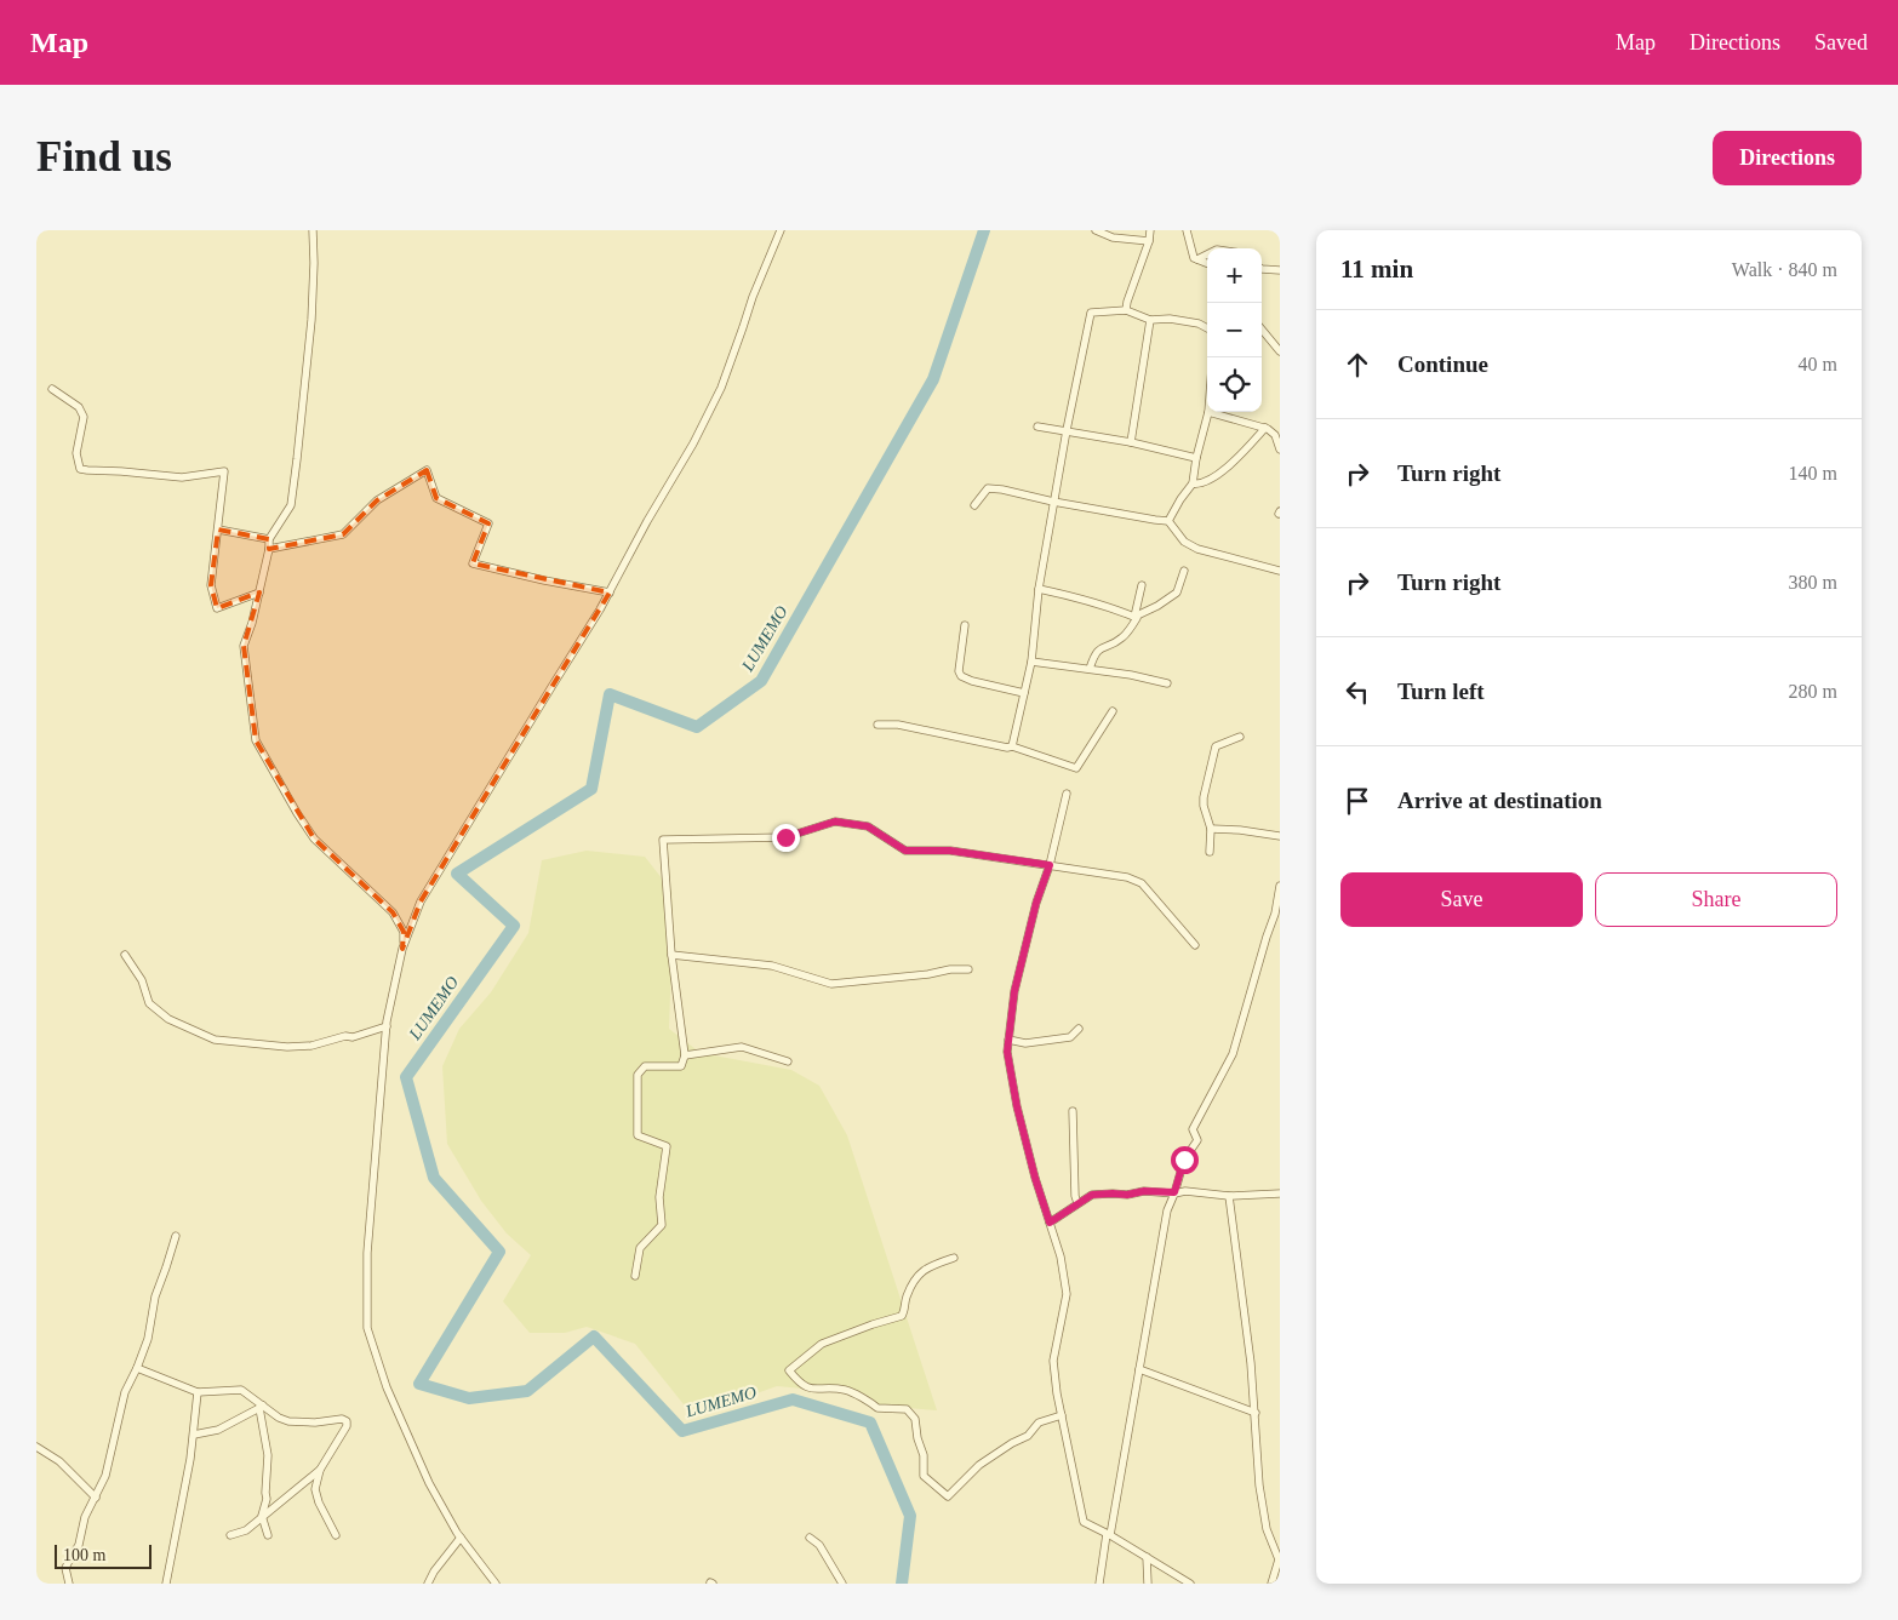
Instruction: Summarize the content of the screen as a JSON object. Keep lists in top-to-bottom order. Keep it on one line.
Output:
{"water":["LUMEMO"],"scale_bar":"100 m","page":{"header":"Map","nav":["Map","Directions","Saved"],"buttons":["Directions",["Save","Share"]],"title":"Find us","heading":["11 min","Walk · 840 m"],"map_buttons":["+","−"],"list":[["Continue","40 m"],["Turn right","140 m"],["Turn right","380 m"],["Turn left","280 m"],"Arrive at destination"],"scale":"100 m"}}
